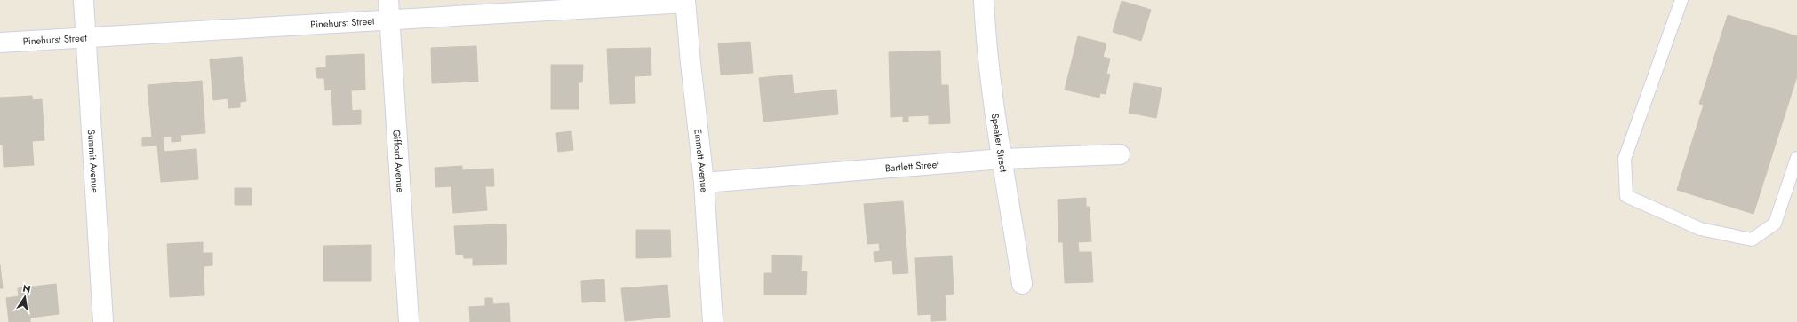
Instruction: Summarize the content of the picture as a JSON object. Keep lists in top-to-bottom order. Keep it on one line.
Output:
{"streets":{"street":["Pinehurst Street","Speaker Street","Emmett Avenue","Summit Avenue","Gifford Avenue","Bartlett Street"]},"crossings":[["Pinehurst Street","Emmett Avenue"],["Pinehurst Street","Summit Avenue"],["Pinehurst Street","Gifford Avenue"],["Speaker Street","Bartlett Street"],["Emmett Avenue","Bartlett Street"]],"north":"top"}
